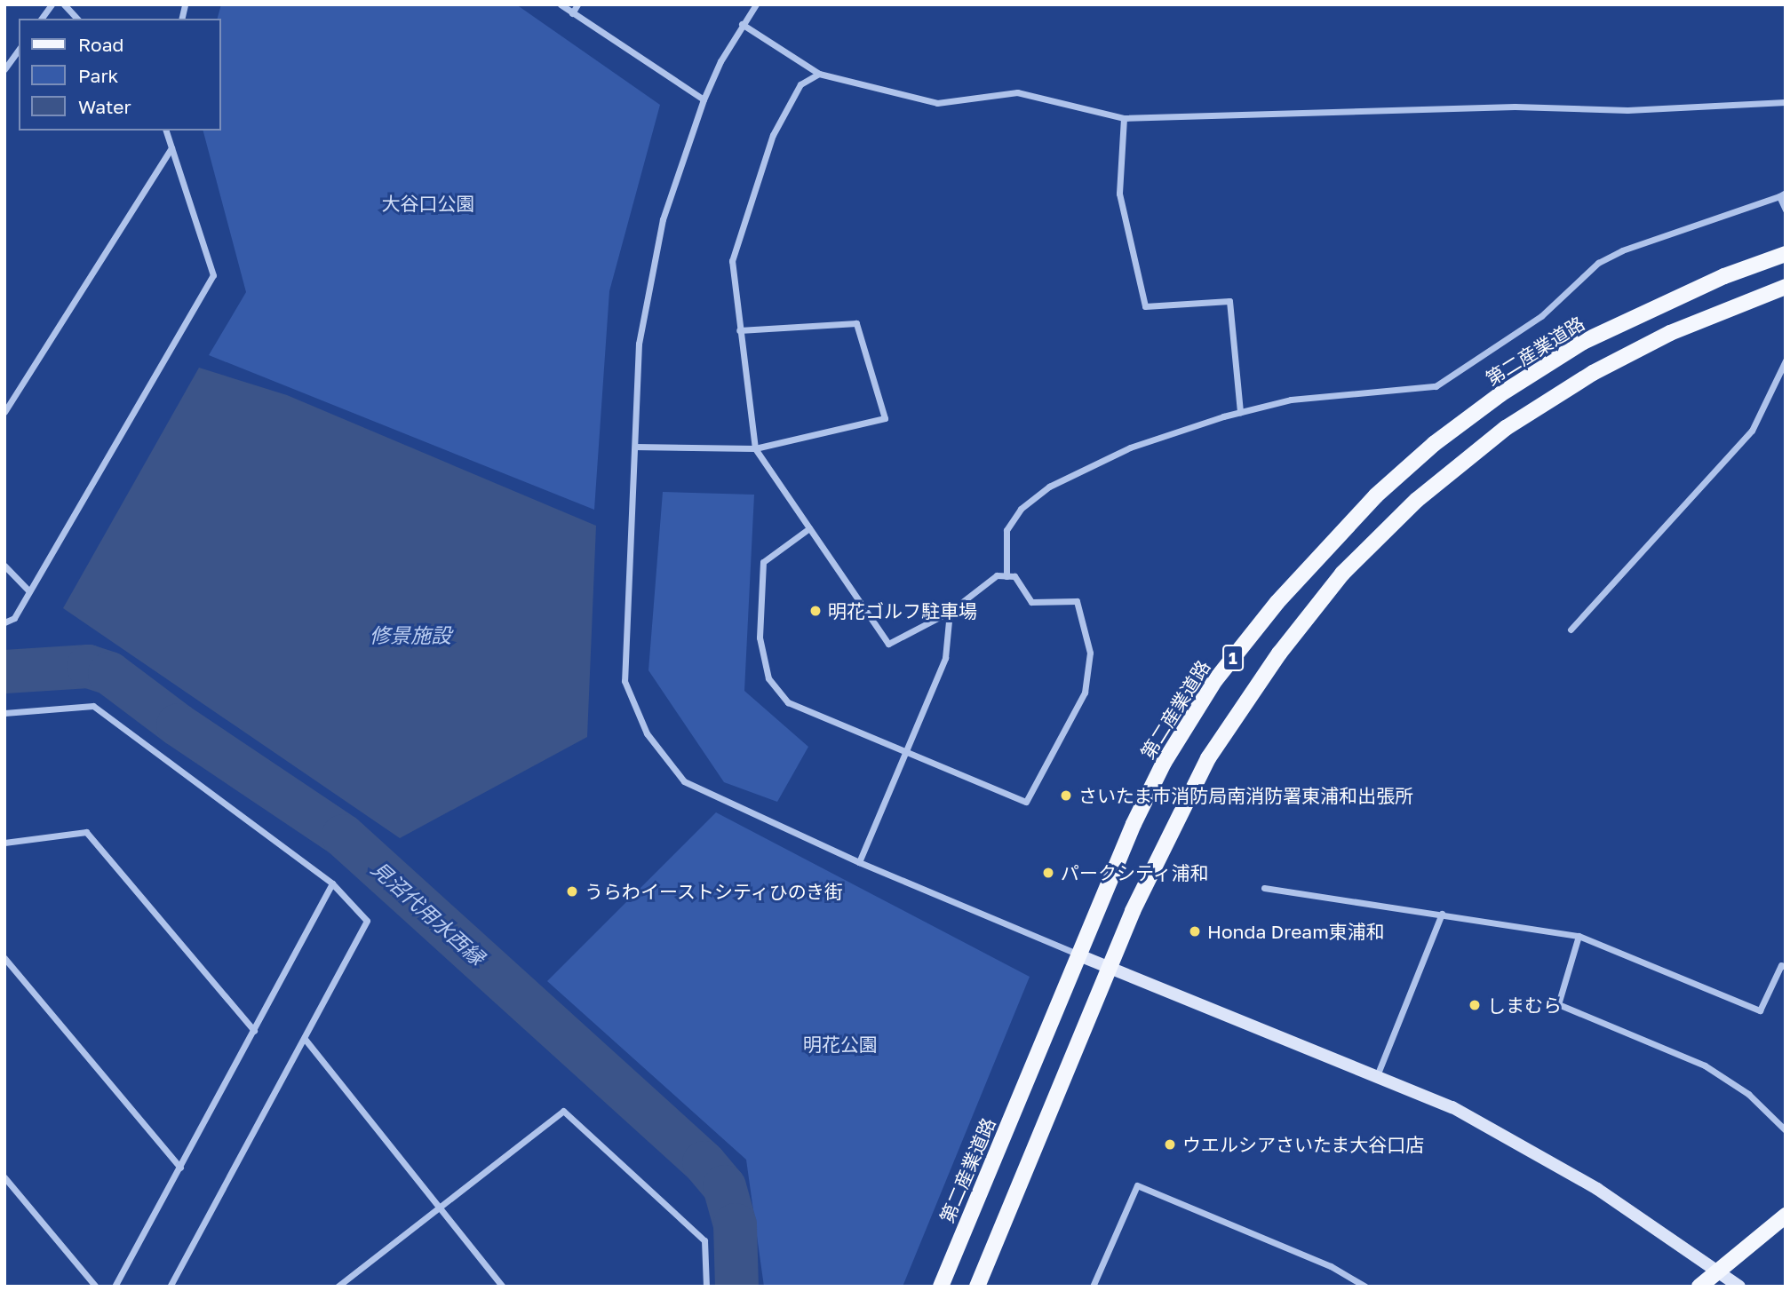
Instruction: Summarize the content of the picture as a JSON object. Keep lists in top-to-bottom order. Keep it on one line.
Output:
{"streets":{"main road":["第二産業道路","1"]},"water":["修景施設","見沼代用水西縁"],"parks":["大谷口公園","明花公園"],"places":["明花ゴルフ駐車場","さいたま市消防局南消防署東浦和出張所","パークシティ浦和","うらわイーストシティひのき街","Honda Dream東浦和","しまむら","ウエルシアさいたま大谷口店"],"legend":["Road","Park","Water"]}
